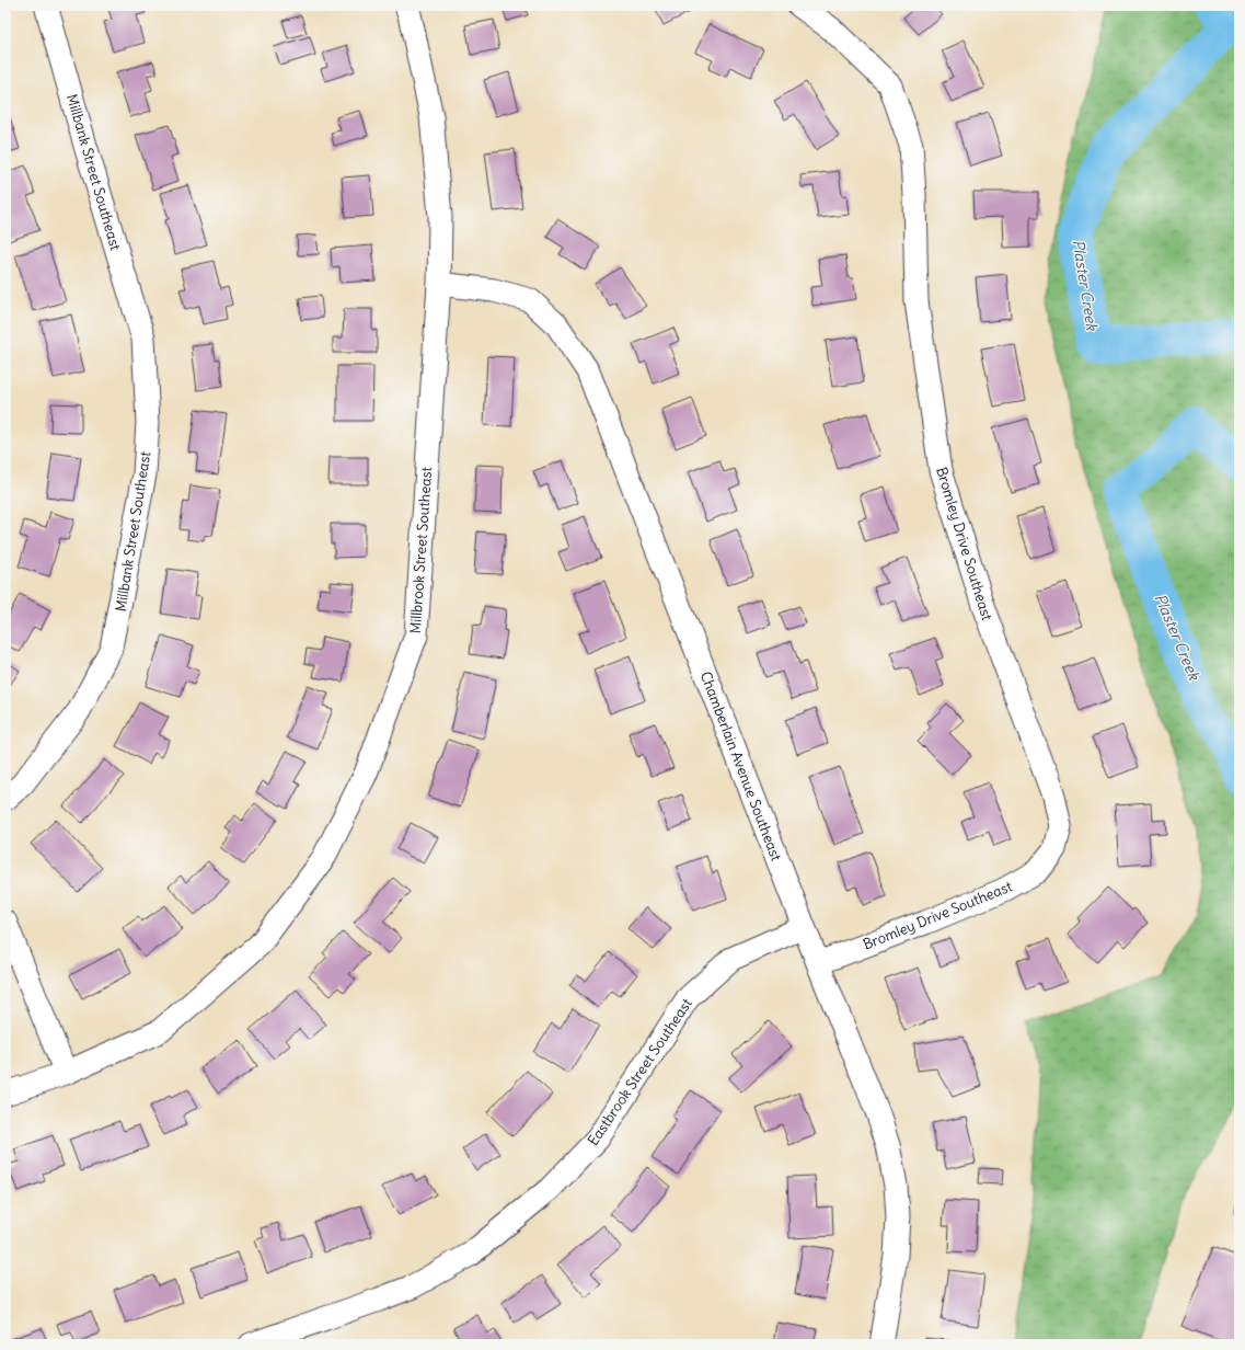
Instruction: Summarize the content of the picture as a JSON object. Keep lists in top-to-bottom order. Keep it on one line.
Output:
{"streets":{"street":["Millbank Street Southeast","Bromley Drive Southeast","Millbrook Street Southeast","Chamberlain Avenue Southeast","Eastbrook Street Southeast"]},"crossings":[["Bromley Drive Southeast","Chamberlain Avenue Southeast"],["Millbrook Street Southeast","Chamberlain Avenue Southeast"],["Chamberlain Avenue Southeast","Eastbrook Street Southeast"]],"water":["Plaster Creek"]}
